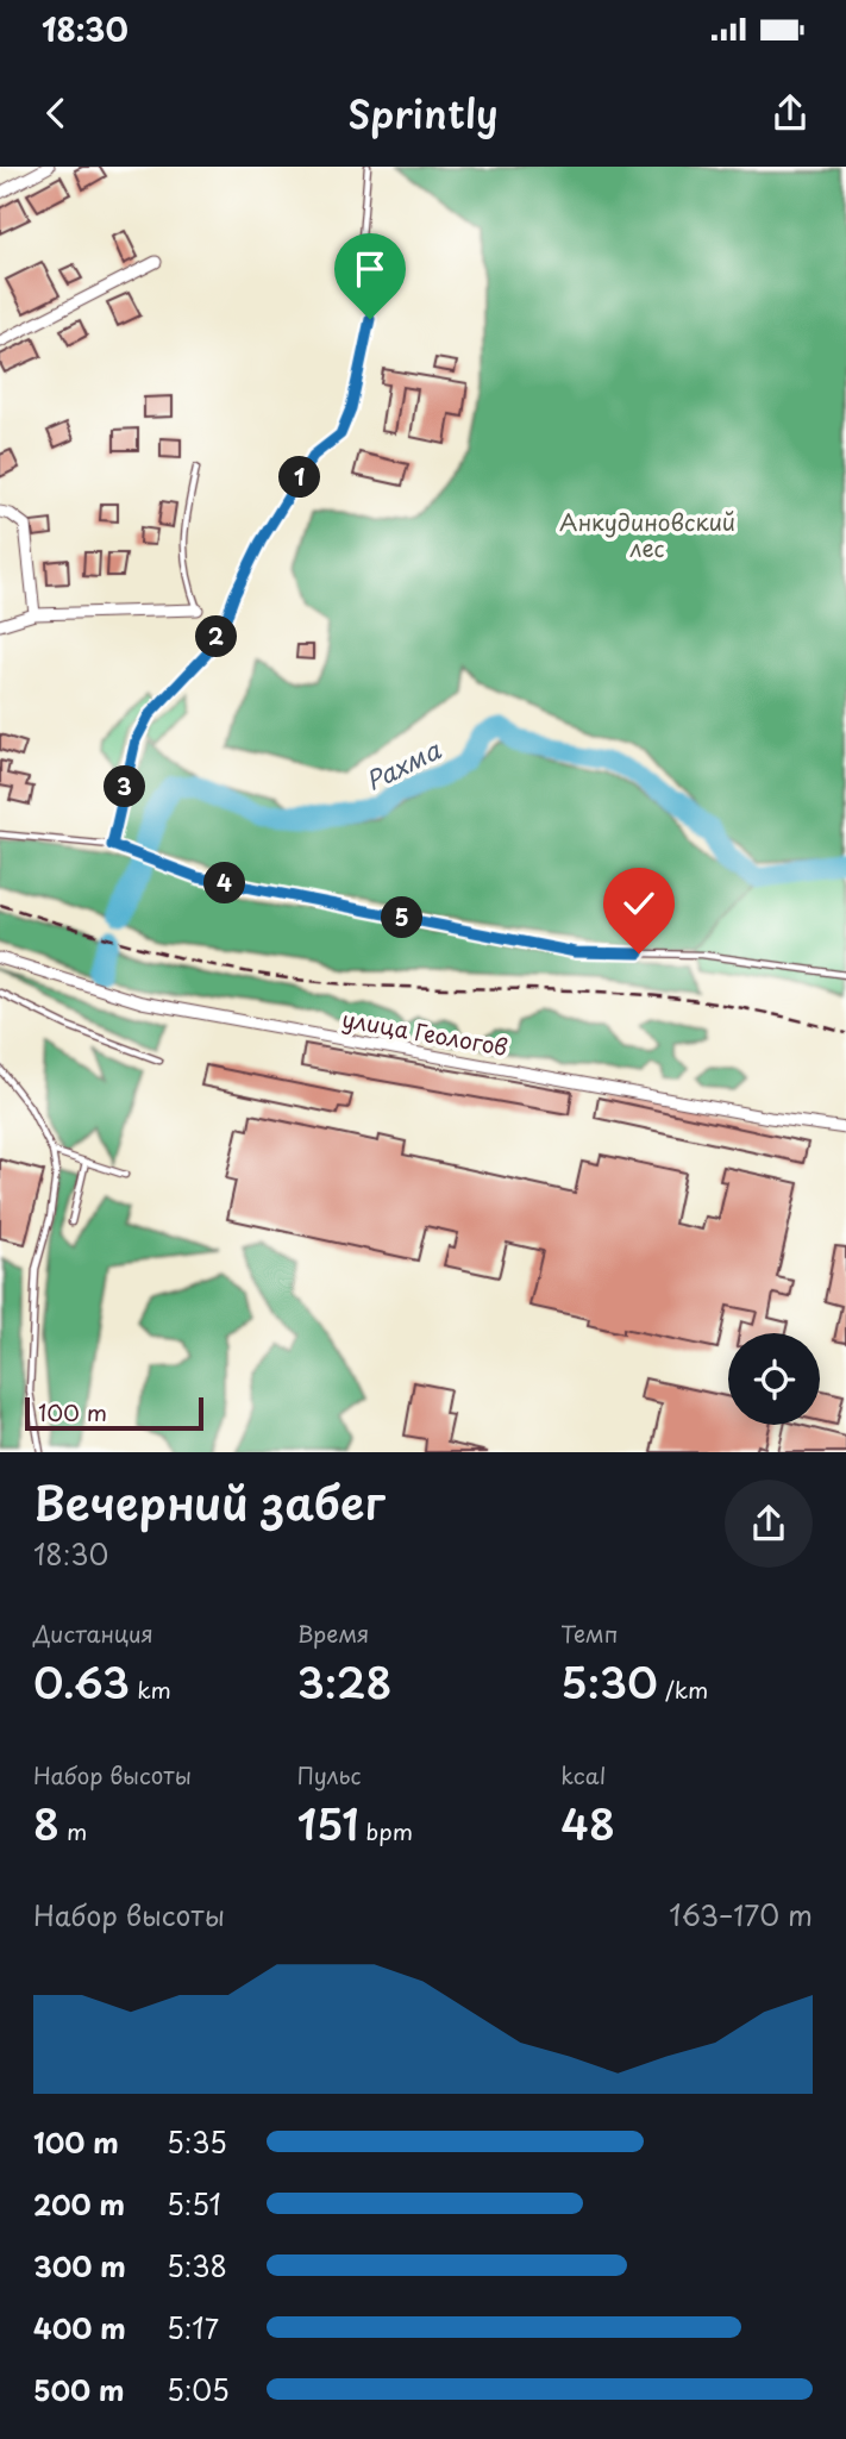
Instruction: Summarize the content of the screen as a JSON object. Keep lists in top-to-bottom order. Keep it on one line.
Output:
{"streets":{"street":["улица Геологов"]},"water":["Рахма"],"parks":["Анкудиновский лес"],"scale_bar":"100 m","page":{"status":"18:30","header":"Sprintly","pins":["1","2","3","4","5"],"scale":"100 m","heading":["Вечерний забег","18:30"],"stats":[["Дистанция","0.63 km"],["Время","3:28"],["Темп","5:30 /km"],["Набор высоты","8 m"],["Пульс","151 bpm"],["kcal","48"]],"chart":["Набор высоты","163–170 m"],"list":[{"name":"100 m","note":"5:35"},{"name":"200 m","note":"5:51"},{"name":"300 m","note":"5:38"},{"name":"400 m","note":"5:17"},{"name":"500 m","note":"5:05"}]}}
